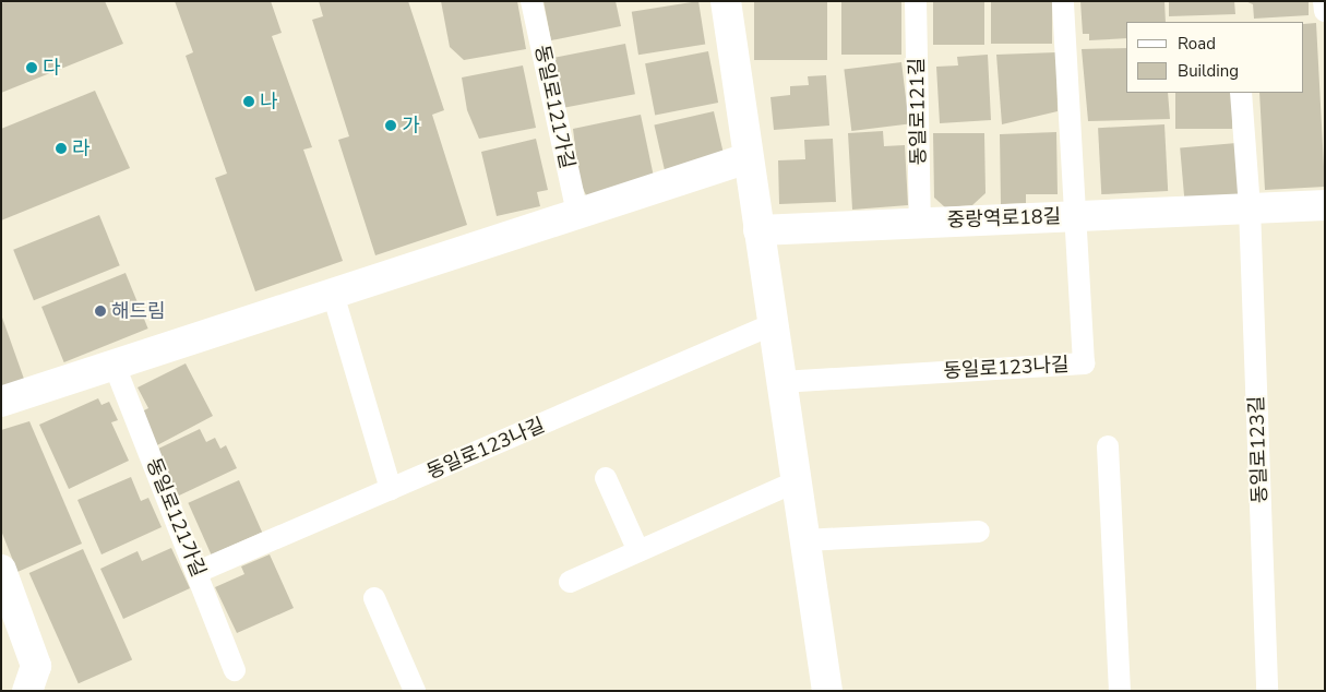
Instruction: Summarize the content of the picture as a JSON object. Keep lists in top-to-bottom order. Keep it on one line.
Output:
{"streets":{"street":["중랑역로18길"],"lane":["동일로121가길","동일로121길","동일로123나길","동일로123길"]},"crossings":[["동일로121가길","동일로123나길"],["동일로121길","중랑역로18길"],["중랑역로18길","동일로123나길"],["중랑역로18길","동일로123길"]],"places":["다","나","가","라","해드림"],"legend":["Road","Building"]}
